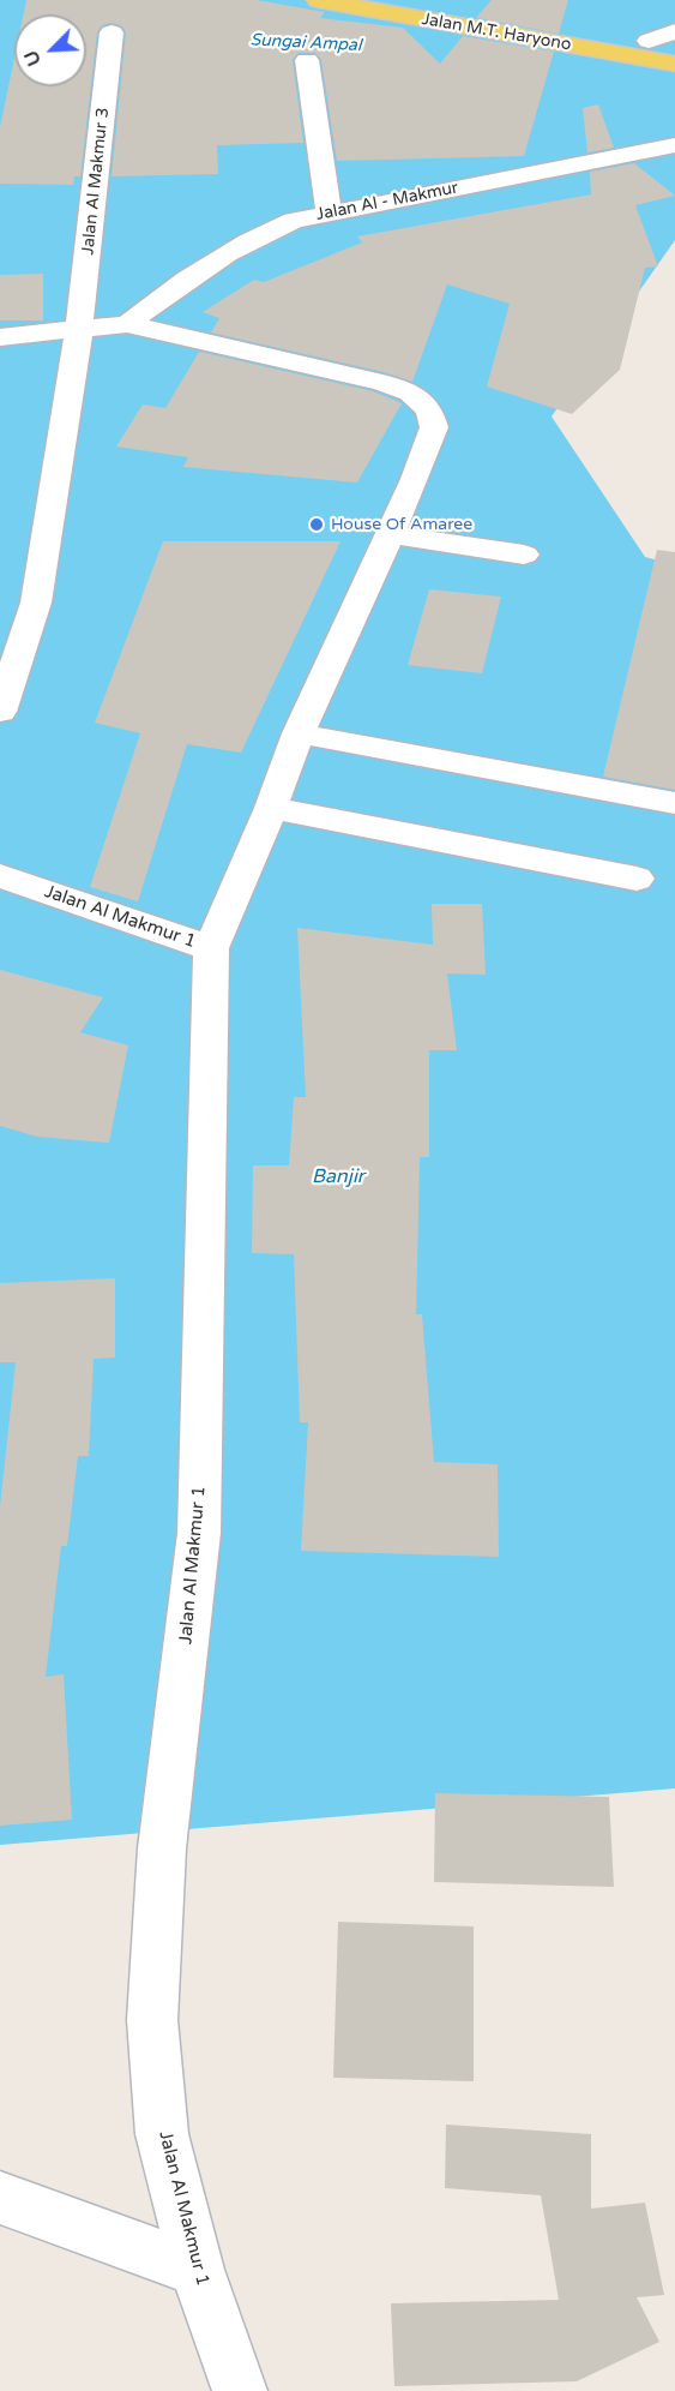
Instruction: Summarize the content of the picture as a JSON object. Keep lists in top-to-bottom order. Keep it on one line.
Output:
{"streets":{"main road":["Jalan M.T. Haryono"],"street":["Jalan Al Makmur 3","Jalan Al - Makmur","Jalan Al Makmur 1"]},"water":["Sungai Ampal","Banjir"],"places":["House Of Amaree"],"north":"bottom left"}
